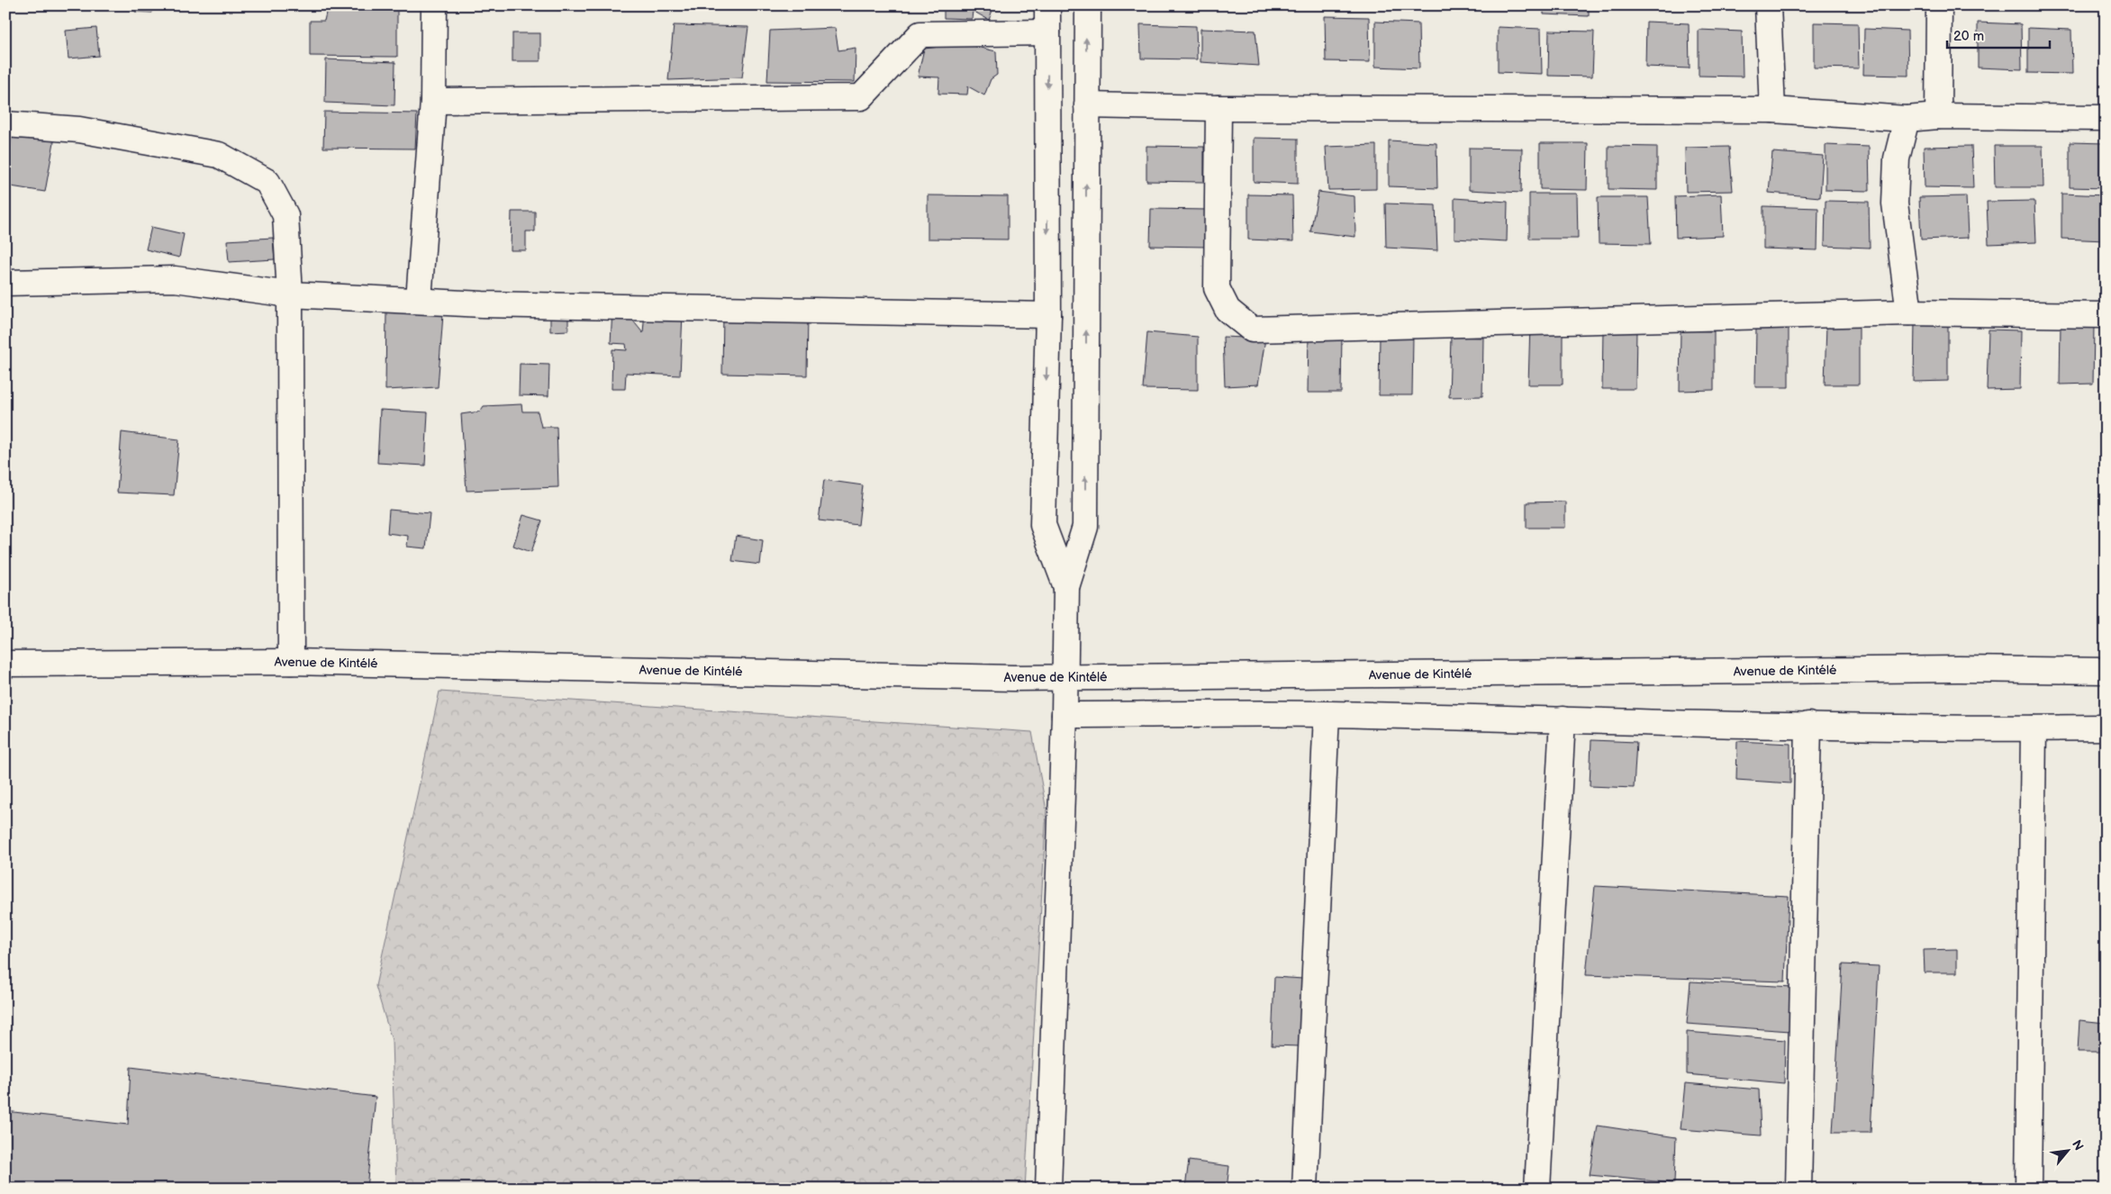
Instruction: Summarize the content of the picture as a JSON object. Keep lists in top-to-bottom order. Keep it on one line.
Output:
{"streets":{"street":["Avenue de Kintélé"]},"scale_bar":"20 m","north":"top right"}
